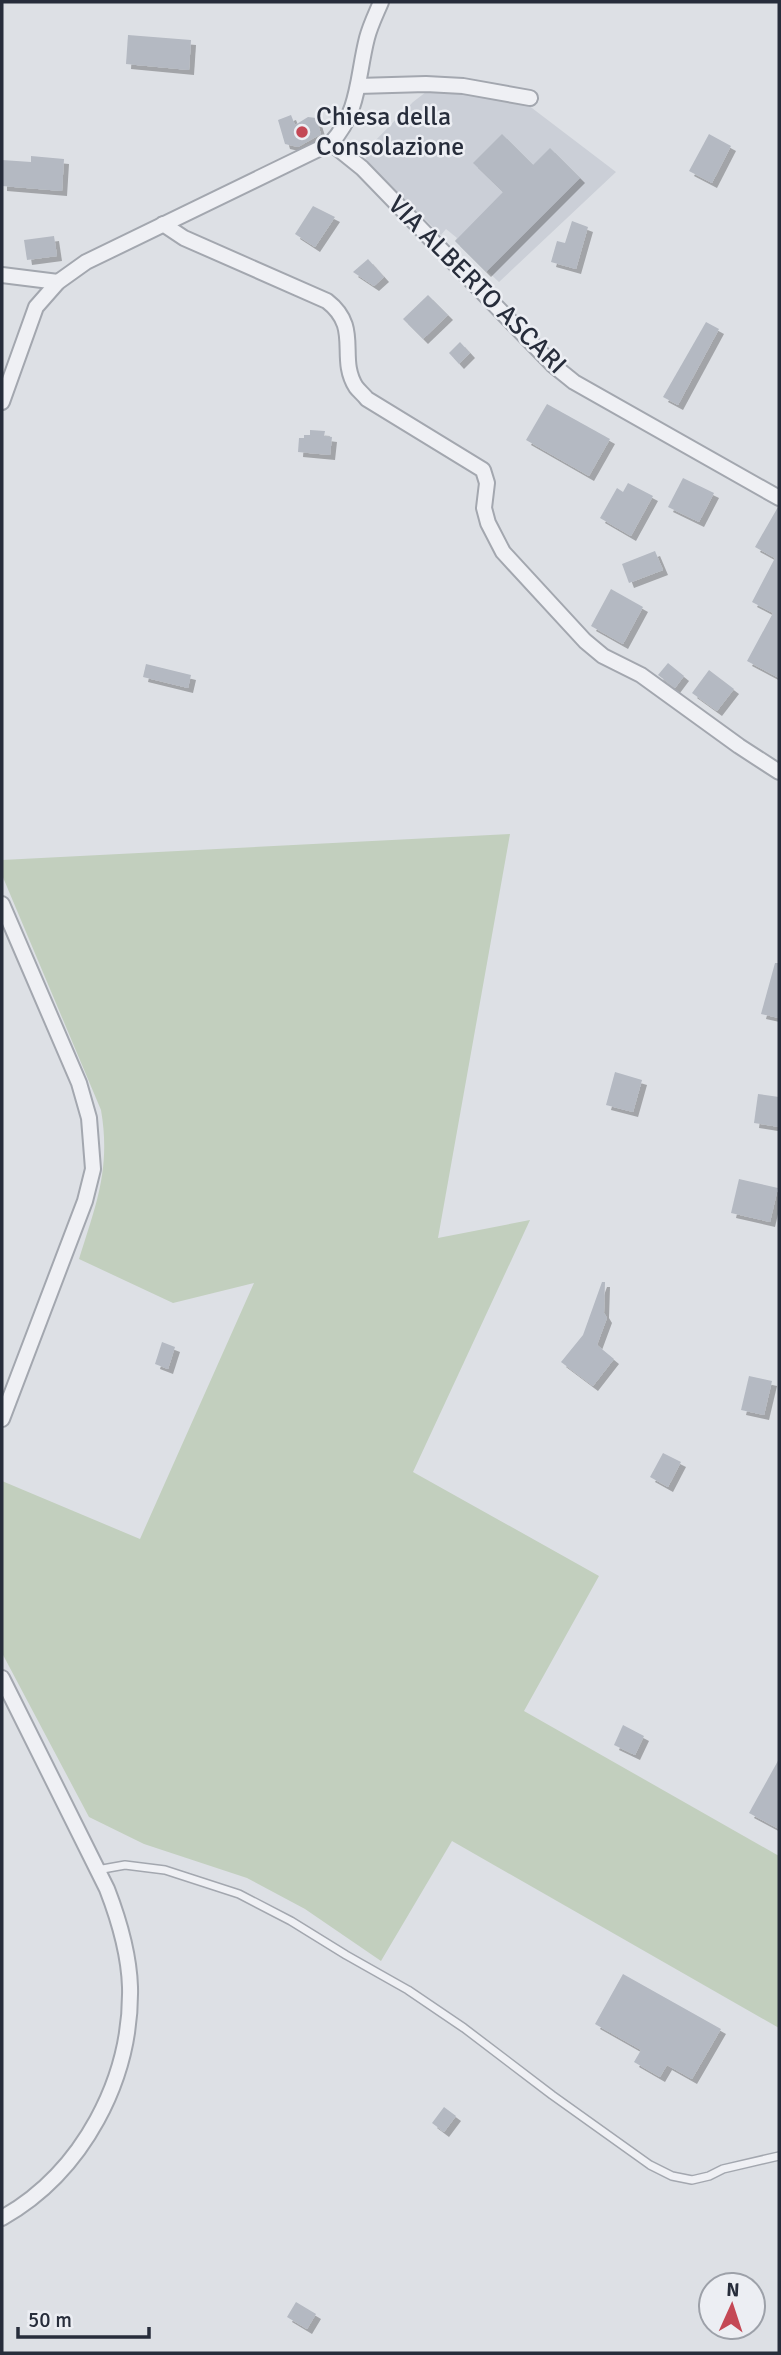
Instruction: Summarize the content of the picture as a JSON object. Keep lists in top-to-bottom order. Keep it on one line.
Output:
{"streets":{"street":["VIA ALBERTO ASCARI"]},"places":["Chiesa della Consolazione"],"scale_bar":"50 m","north":"top"}
